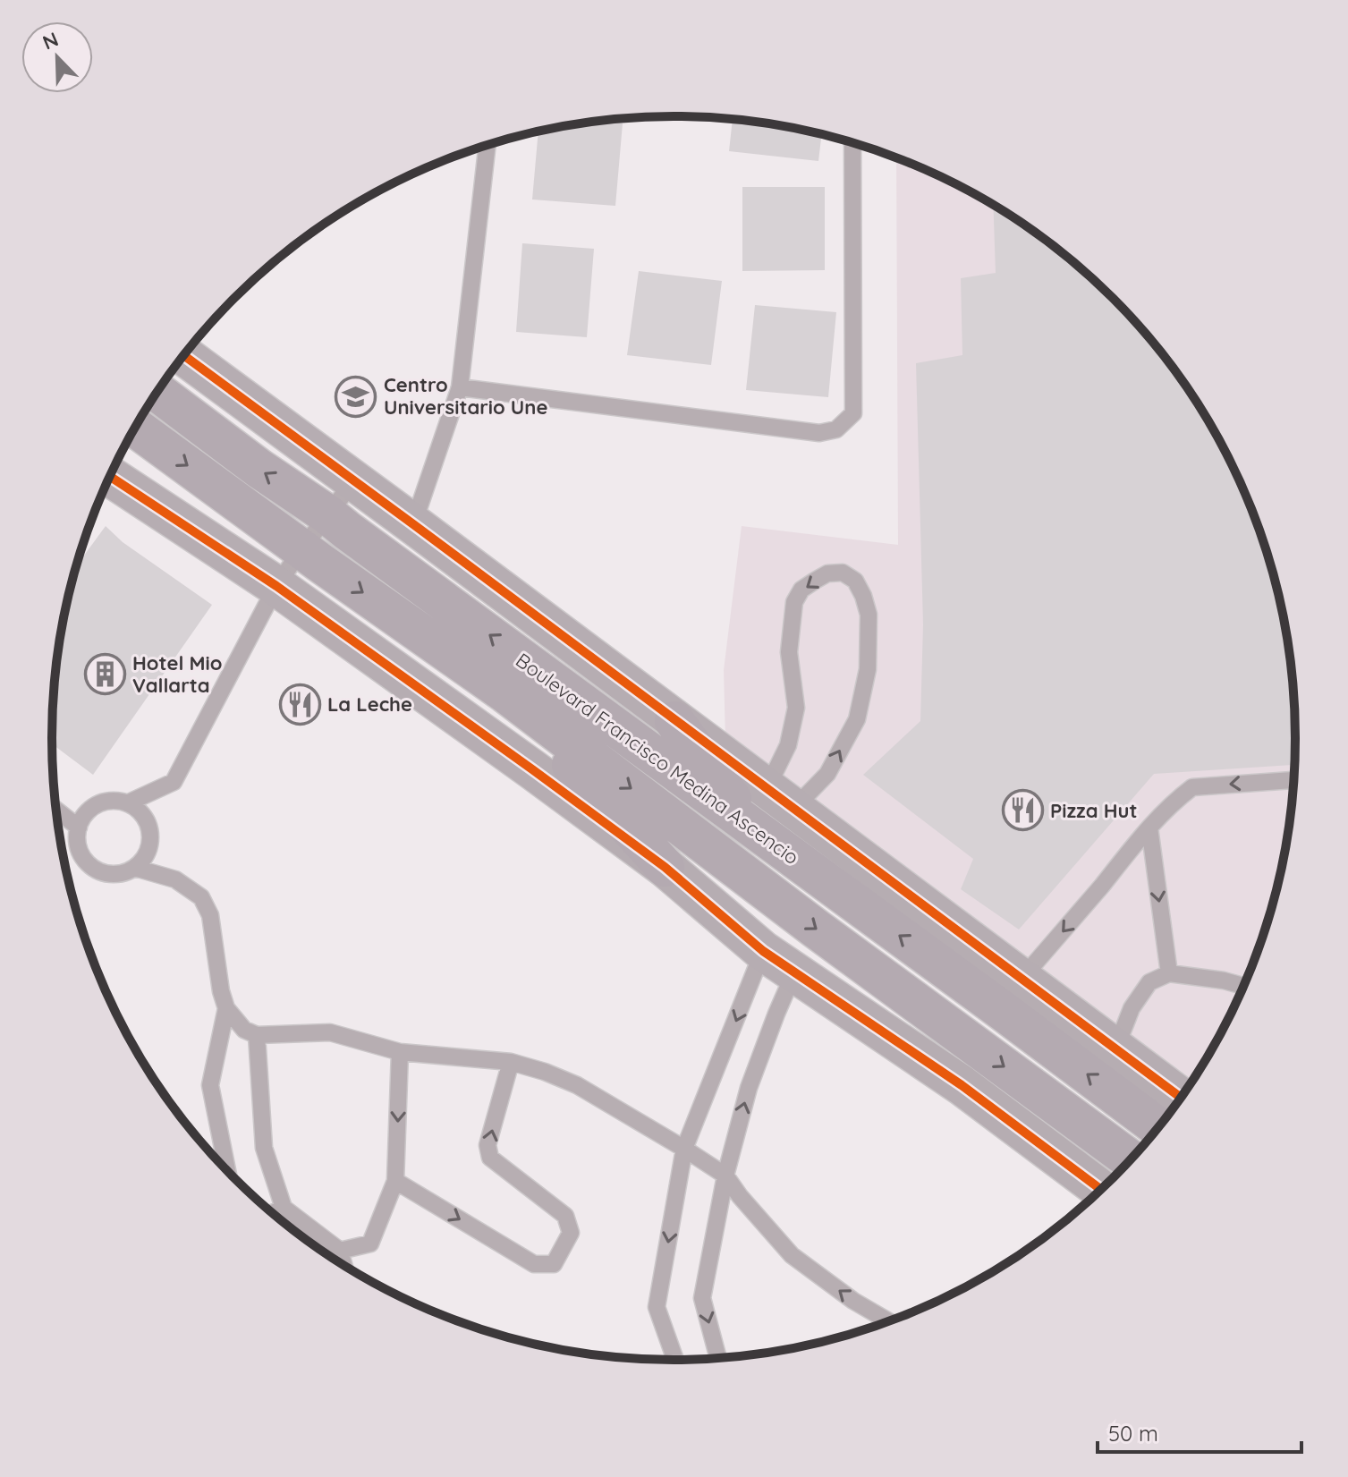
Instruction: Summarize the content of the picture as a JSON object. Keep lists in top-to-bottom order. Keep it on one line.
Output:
{"streets":{"highway":["Boulevard Francisco Medina Ascencio"]},"places":{"school or university":["Centro Universitario Une"],"building":["Hotel Mio Vallarta"],"restaurant":["La Leche","Pizza Hut"]},"scale_bar":"50 m","north":"top left"}
